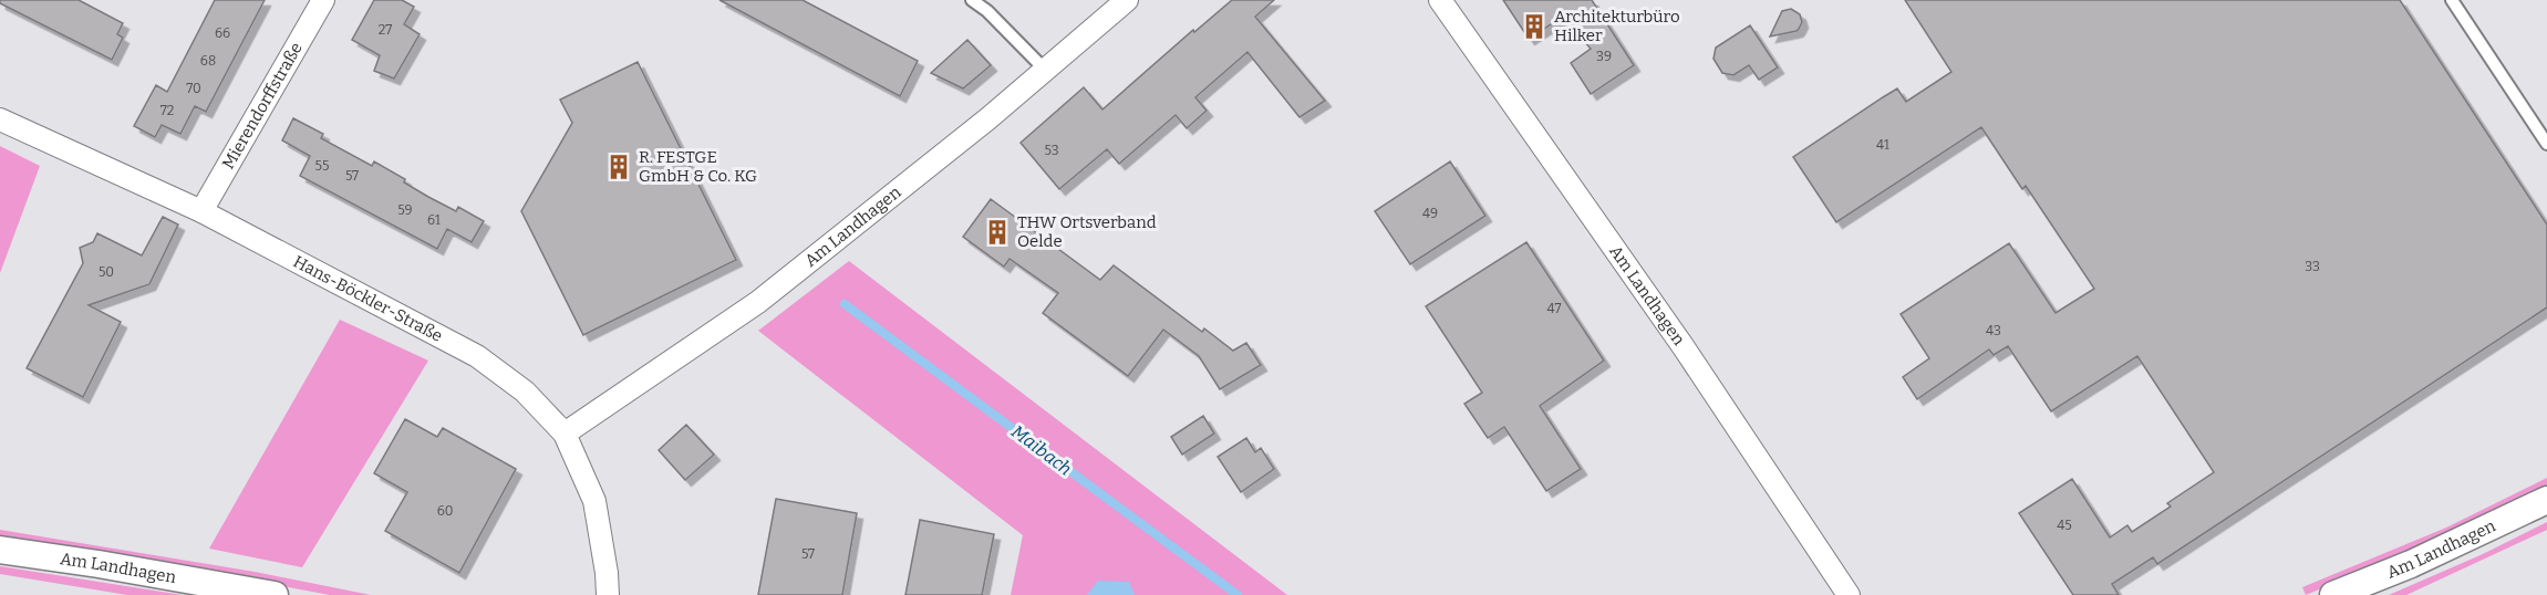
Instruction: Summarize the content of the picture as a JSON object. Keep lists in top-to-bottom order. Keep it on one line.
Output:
{"streets":{"street":["Mierendorffstraße","Am Landhagen","Hans-Böckler-Straße"]},"crossings":[["Mierendorffstraße","Hans-Böckler-Straße"],["Am Landhagen","Hans-Böckler-Straße"]],"water":["Maibach"],"places":{"building":["Architekturbüro Hilker","R. FESTGE GmbH & Co. KG","THW Ortsverband Oelde"]},"house_numbers":["27","66","39","68","70","72","41","53","55","57","59","49","61","33","50","47","43","60","45","57"]}
